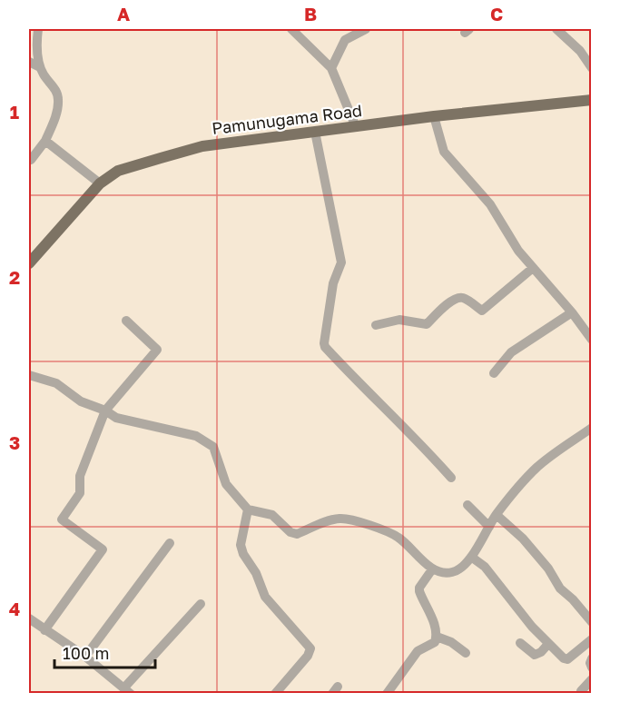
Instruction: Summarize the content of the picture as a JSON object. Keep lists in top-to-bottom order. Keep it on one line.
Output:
{"streets":{"main road":["Pamunugama Road"]},"scale_bar":"100 m","grid":{"columns":["A","B","C"],"rows":["1","2","3","4"]}}
